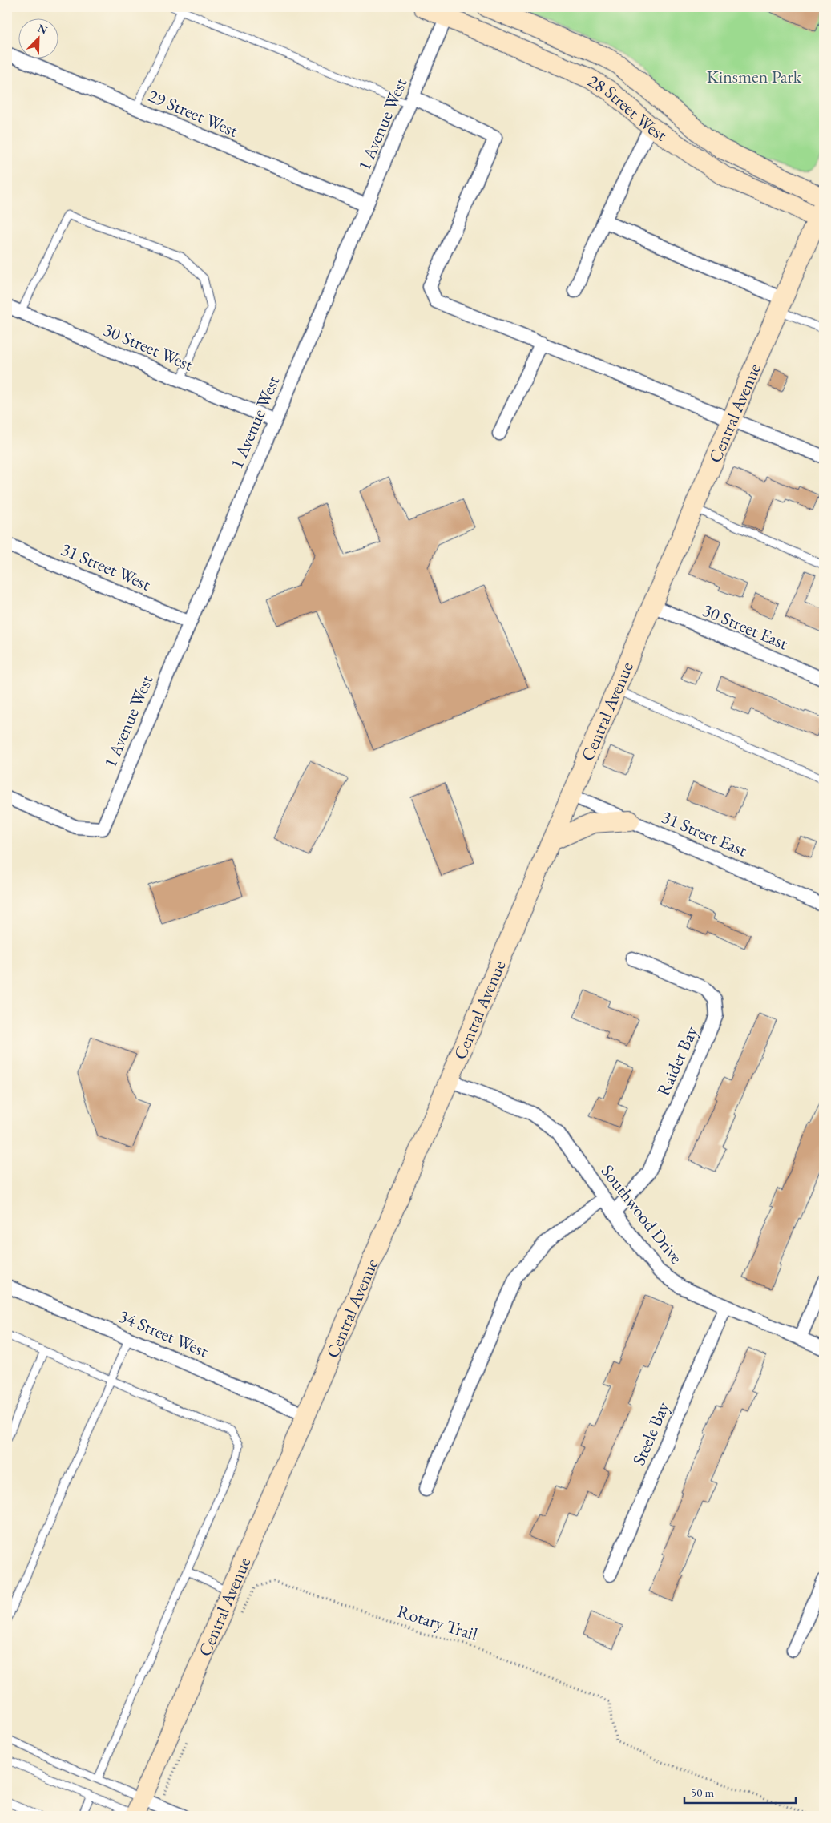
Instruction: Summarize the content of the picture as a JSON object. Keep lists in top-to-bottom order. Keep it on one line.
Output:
{"streets":{"street":["28 Street West","29 Street West","1 Avenue West","30 Street West","Central Avenue","31 Street West","30 Street East","31 Street East","Raider Bay","Southwood Drive","34 Street West","Steele Bay"],"path":["Rotary Trail"]},"crossings":[["28 Street West","1 Avenue West"],["28 Street West","Central Avenue"],["29 Street West","1 Avenue West"],["1 Avenue West","30 Street West"],["1 Avenue West","31 Street West"],["Central Avenue","30 Street East"],["Central Avenue","31 Street East"],["Central Avenue","Southwood Drive"],["Central Avenue","34 Street West"],["Raider Bay","Southwood Drive"],["Southwood Drive","Steele Bay"]],"parks":["Kinsmen Park"],"scale_bar":"50 m","north":"top right"}
